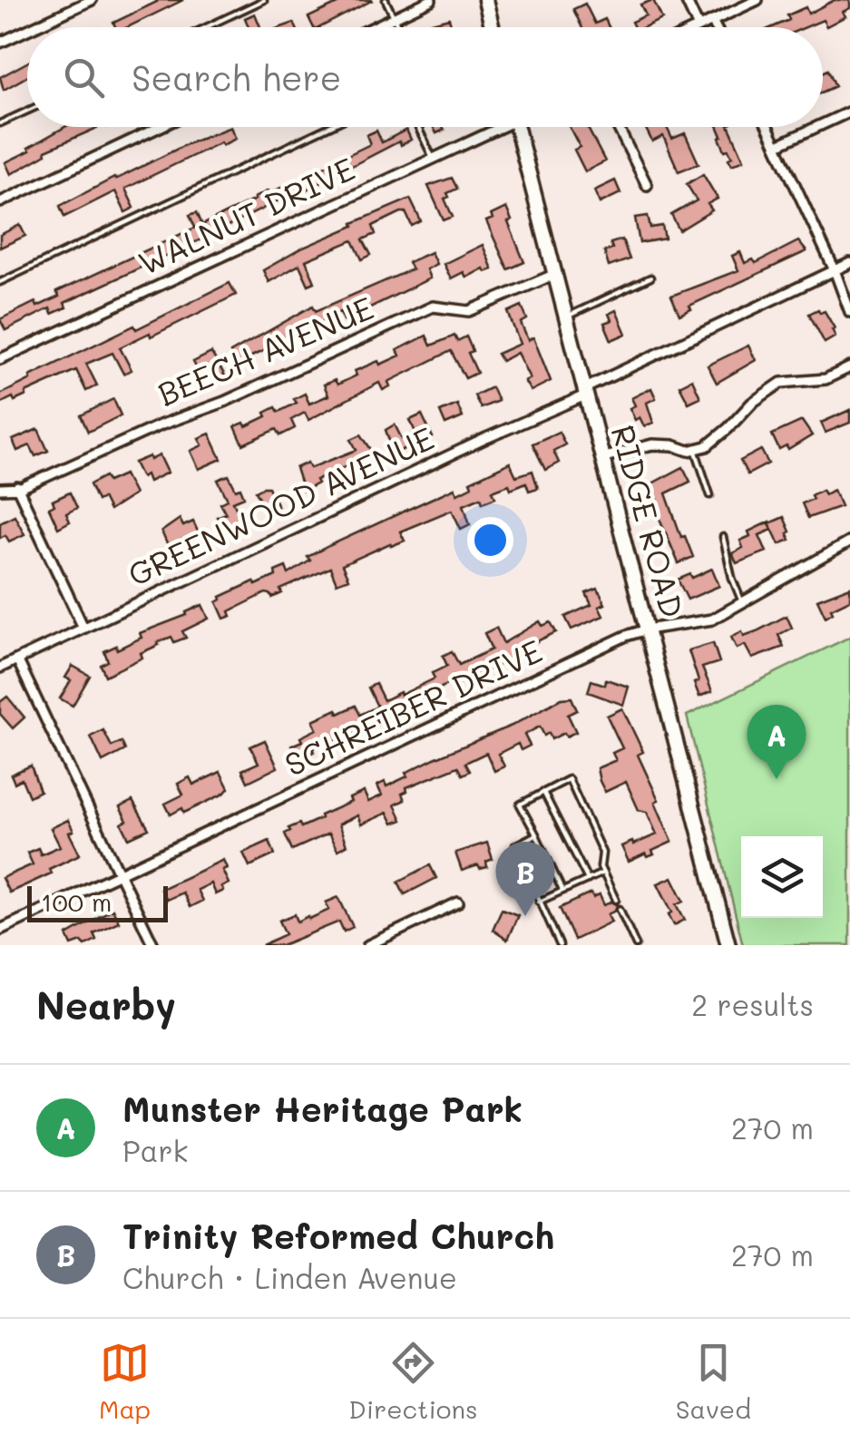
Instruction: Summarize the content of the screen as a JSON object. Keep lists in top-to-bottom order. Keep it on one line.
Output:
{"streets":{"main road":["RIDGE ROAD"],"street":["WALNUT DRIVE","BEECH AVENUE","GREENWOOD AVENUE","SCHREIBER DRIVE"]},"crossings":[["BEECH AVENUE","RIDGE ROAD"],["GREENWOOD AVENUE","RIDGE ROAD"],["RIDGE ROAD","SCHREIBER DRIVE"]],"scale_bar":"100 m","page":{"search":"Search here","pins":["A","B"],"scale":"100 m","heading":["Nearby","2 results"],"list":[{"mark":"A","name":"Munster Heritage Park","note":"Park","value":"270 m"},{"mark":"B","name":"Trinity Reformed Church","note":"Church · Linden Avenue","value":"270 m"}],"nav":["Map","Directions","Saved"]}}
